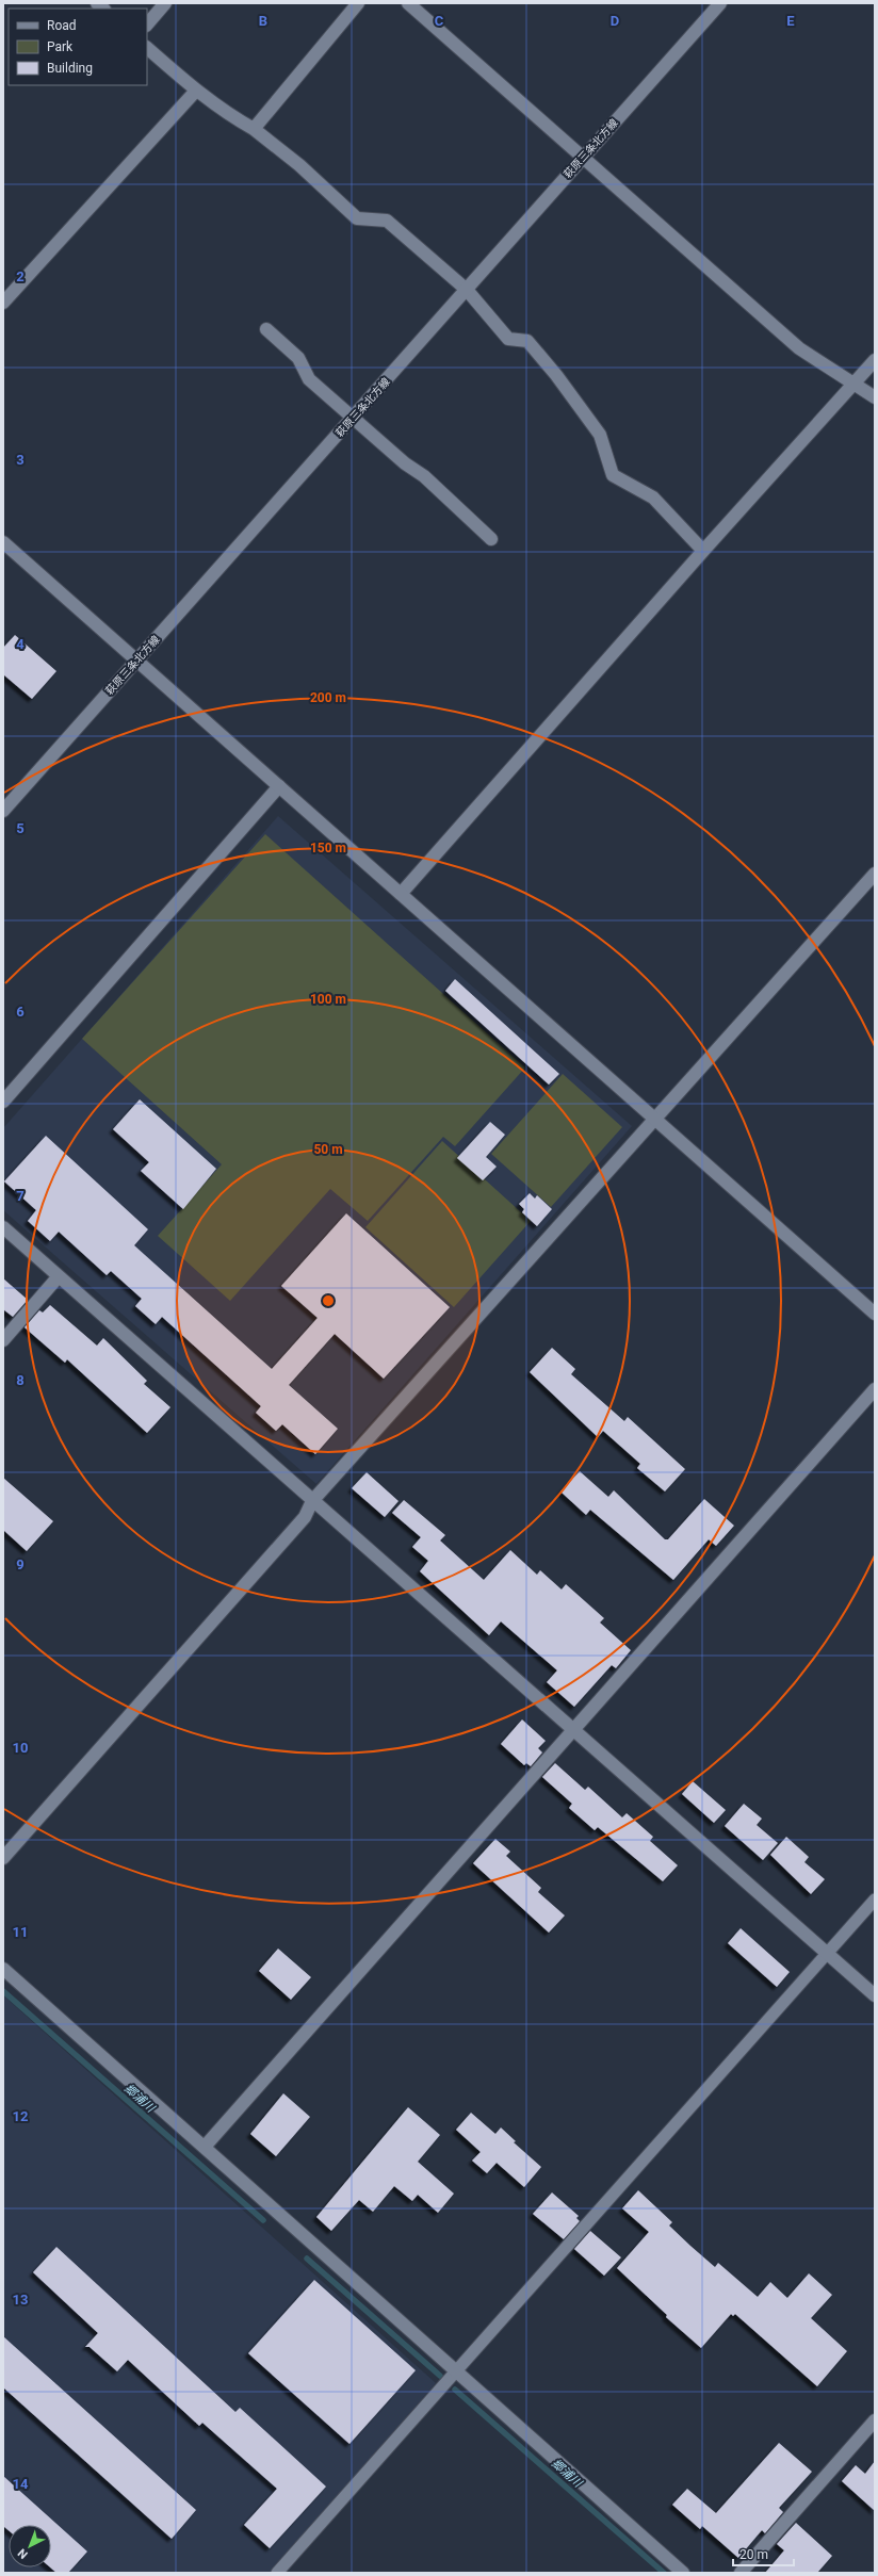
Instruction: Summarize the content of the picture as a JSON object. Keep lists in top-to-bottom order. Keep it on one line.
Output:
{"streets":{"street":["萩原三条北方線"]},"water":["郷浦川"],"legend":["Road","Park","Building"],"scale_bar":"20 m","north":"bottom left","grid":{"columns":["B","C","D","E"],"rows":["2","3","4","5","6","7","8","9","10","11","12","13","14"]},"rings":["200 m","150 m","100 m","50 m"]}
